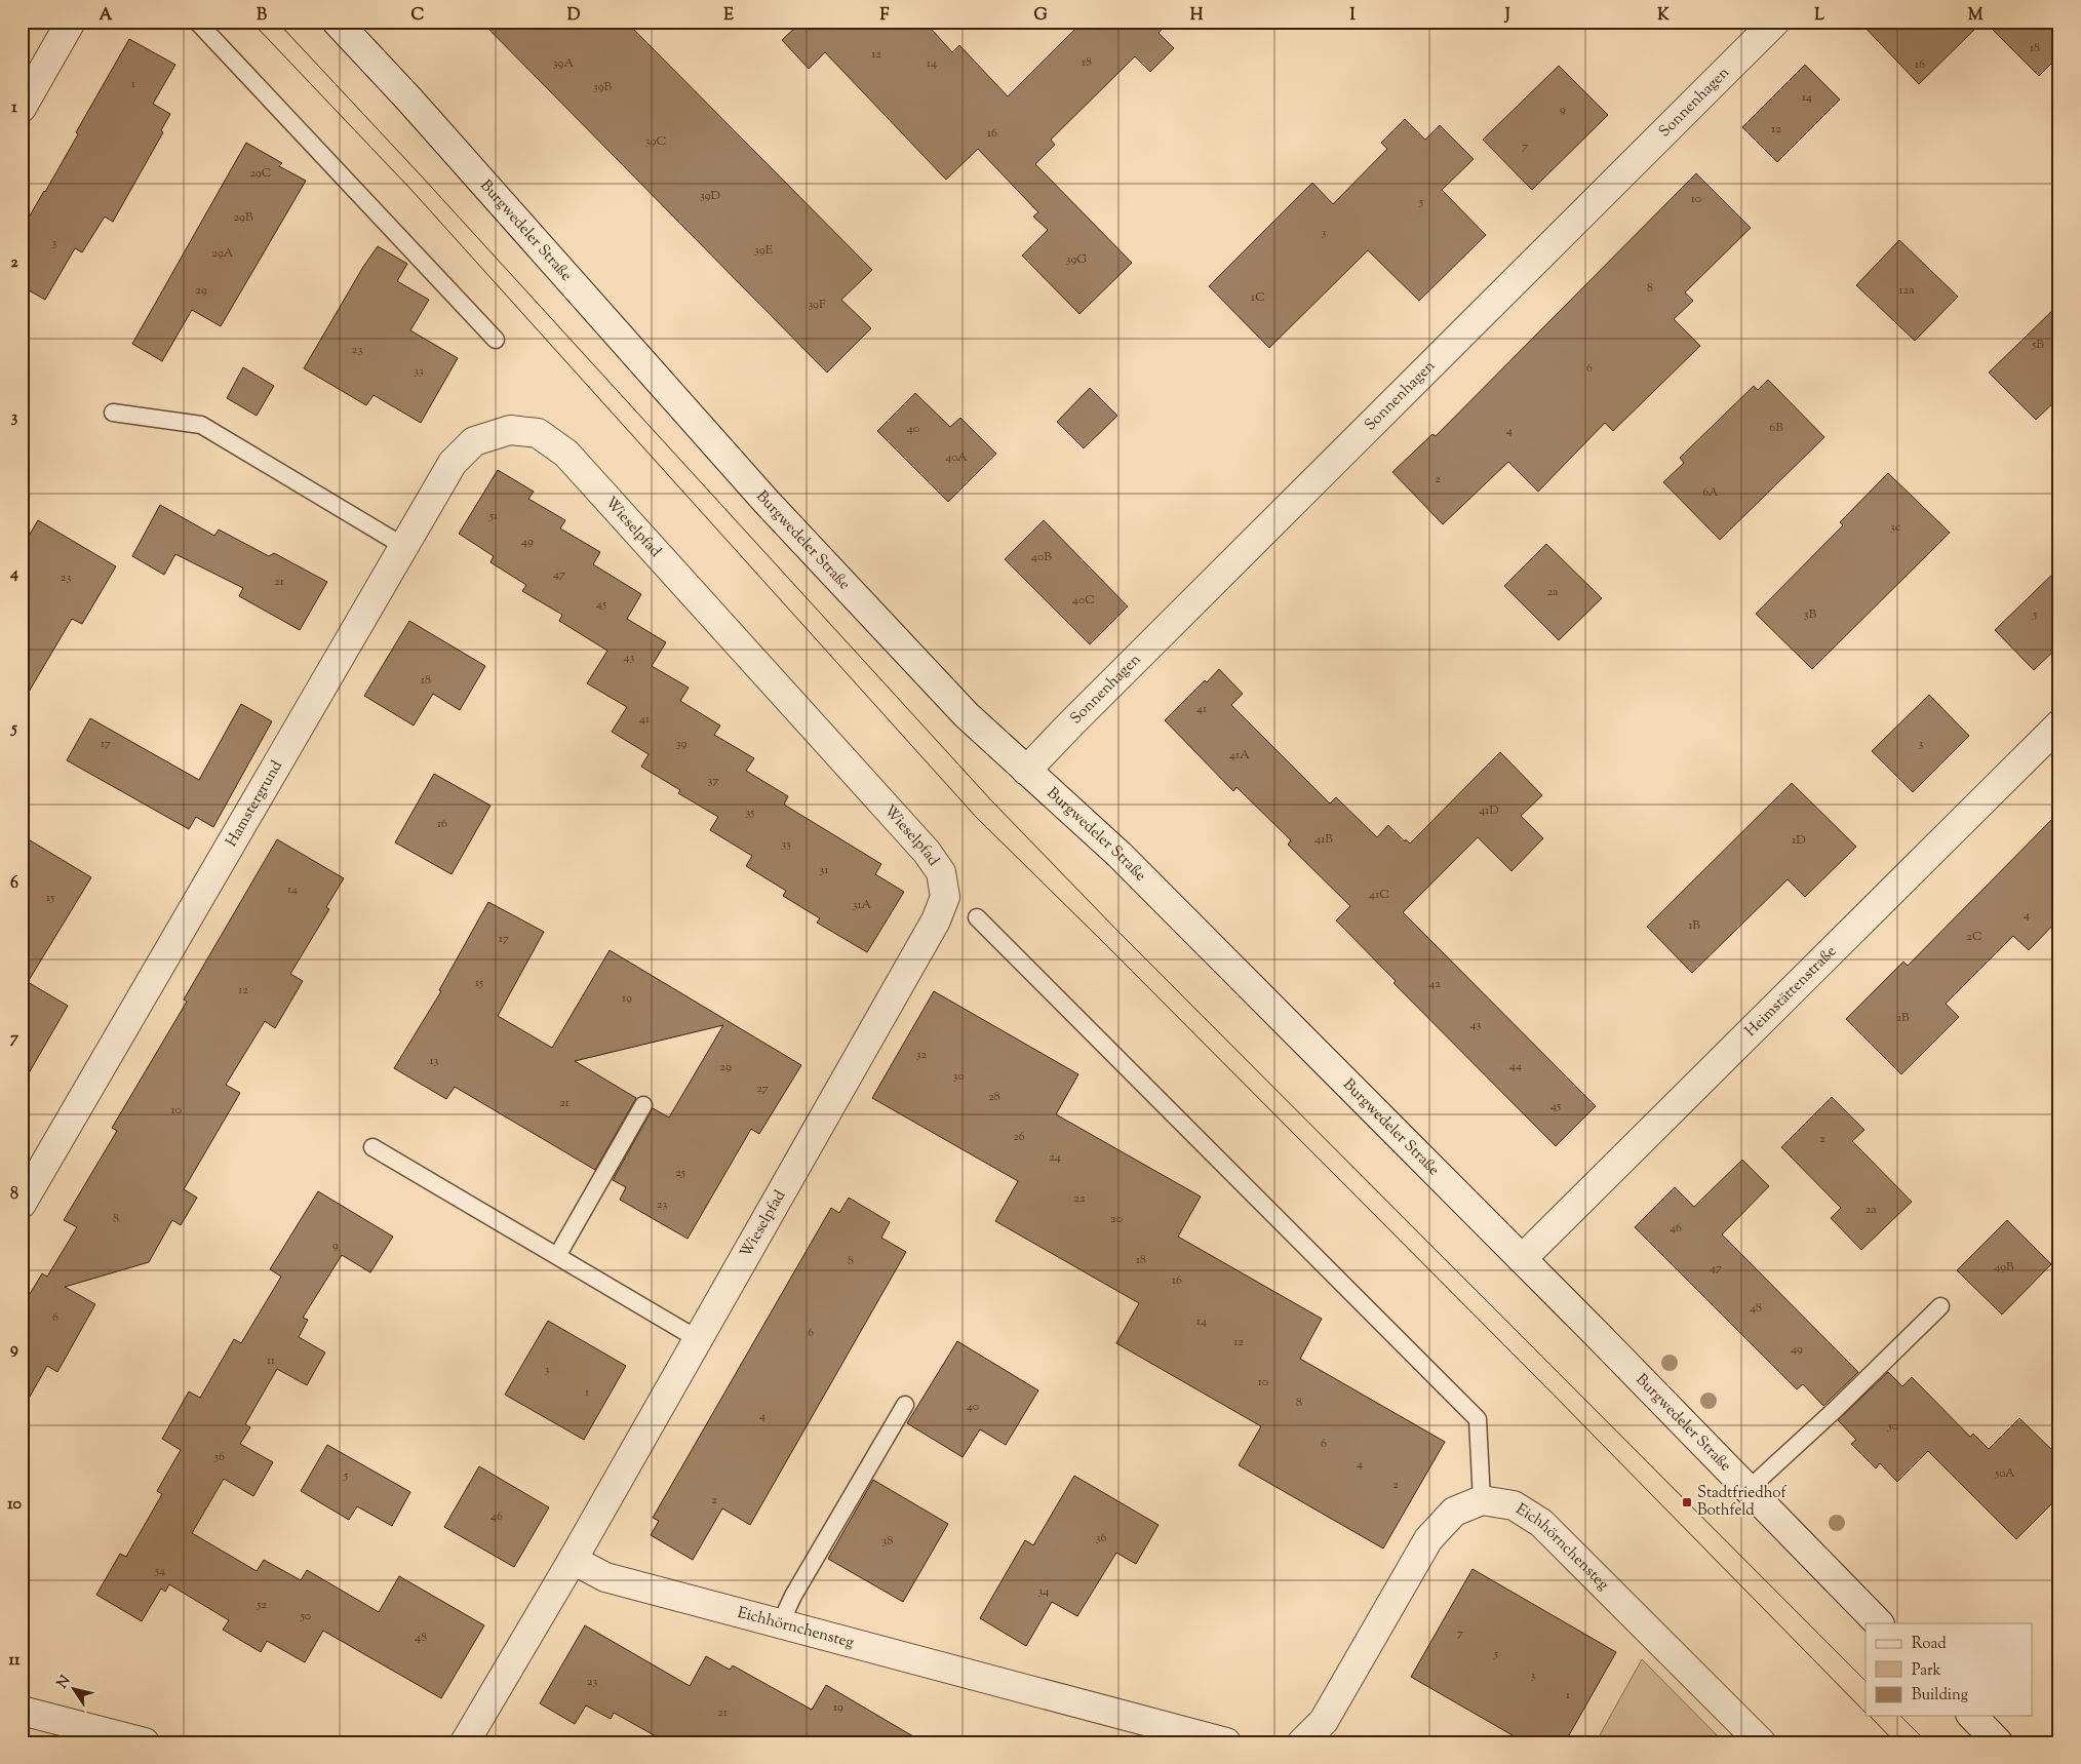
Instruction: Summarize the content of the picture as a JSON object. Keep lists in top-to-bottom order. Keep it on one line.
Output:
{"streets":{"street":["Sonnenhagen","Burgwedeler Straße","Wieselpfad","Hamstergrund","Heimstättenstraße","Eichhörnchensteg"]},"crossings":[["Sonnenhagen","Burgwedeler Straße"],["Burgwedeler Straße","Heimstättenstraße"],["Wieselpfad","Hamstergrund"],["Wieselpfad","Eichhörnchensteg"]],"places":{"transit":["Stadtfriedhof Bothfeld"]},"house_numbers":["18","12","18","39A","14","16","1","39B","14","9","12","16","39C","7","29C","39D","10","5","29B","3","3","39E","29A","39G","8","29","12a","1C","39F","5B","23","6","33","6B","40","4","40A","2","6A","51","3c","49","40B","47","23","21","2a","40C","45","3B","5","43","18","41","41","17","39","3","41A","37","41D","35","16","41B","1D","33","31","14","41C","15","31A","4","1B","2C","17","15","42","12","19","2B","43","32","13","44","29","30","27","28","21","45","10","26","2","24","25","22","23","2a","8","20","46","9","18","8","49B","47","16","48","6","14","6","12","49","11","3","10","1","8","40","4","50","6","56","4","50A","5","2","2","46","36","38","54","34","52","50","7","48","5","3","23","1","19","21"],"legend":["Road","Park","Building"],"north":"top left","grid":{"columns":["A","B","C","D","E","F","G","H","I","J","K","L","M"],"rows":["1","2","3","4","5","6","7","8","9","10","11"]}}
